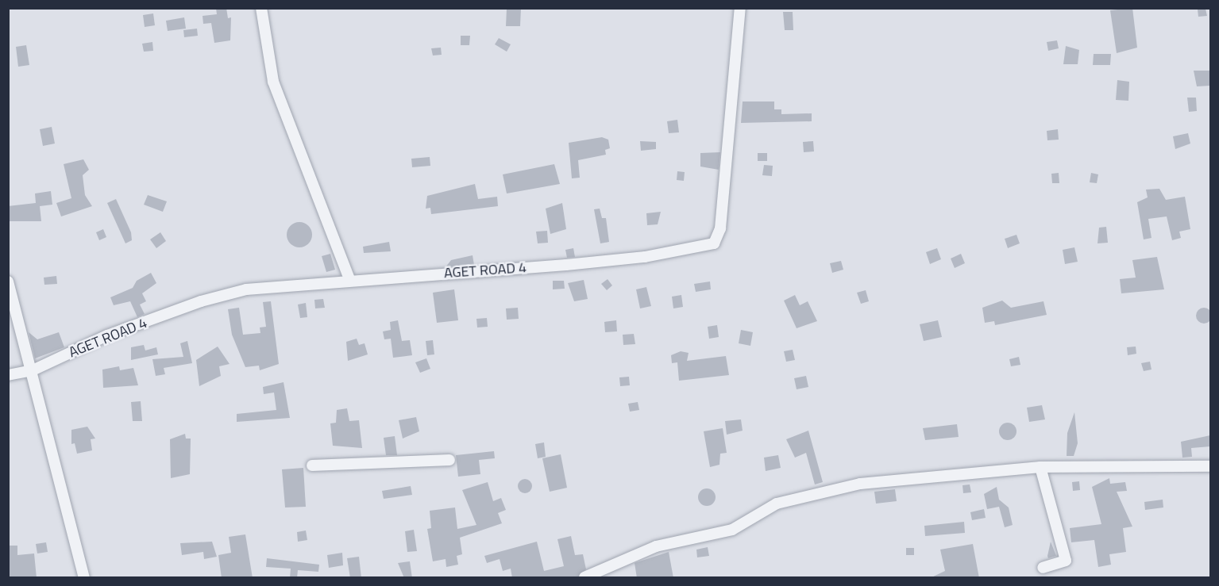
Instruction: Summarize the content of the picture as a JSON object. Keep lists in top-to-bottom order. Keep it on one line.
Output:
{"streets":{"street":["AGET ROAD 4"]}}
